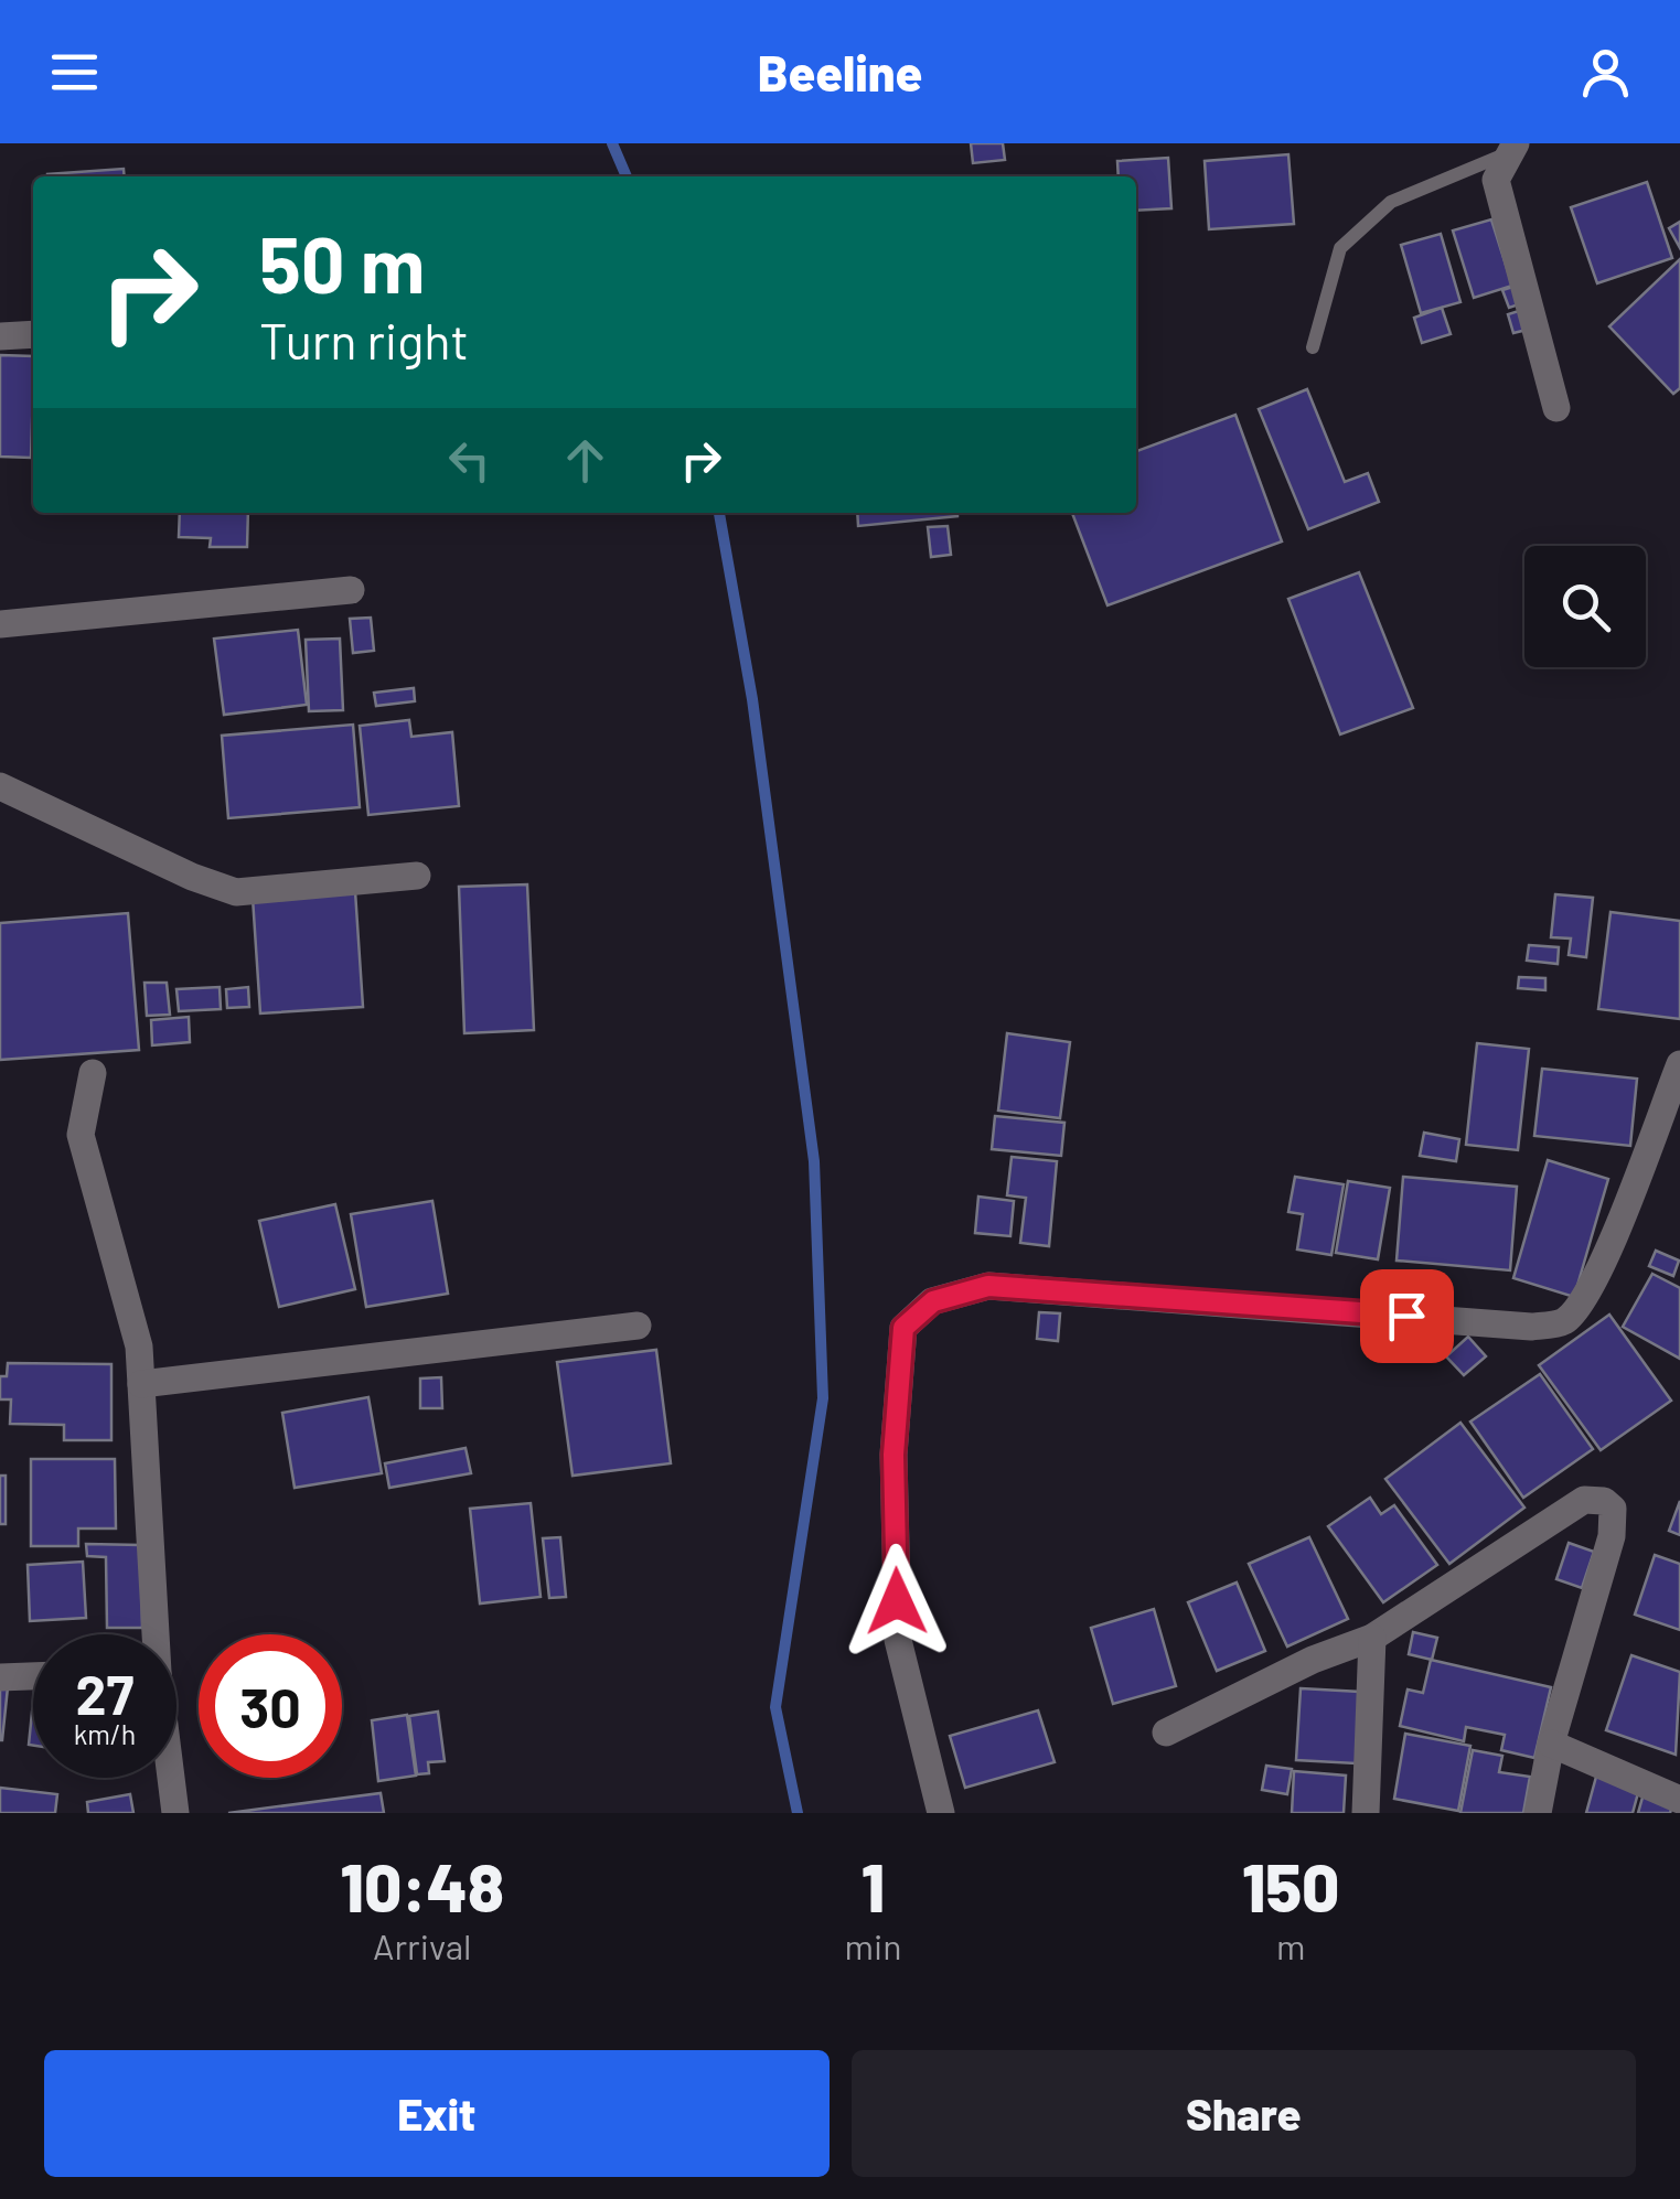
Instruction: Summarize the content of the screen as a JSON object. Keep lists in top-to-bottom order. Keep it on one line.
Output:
{"page":{"header":"Beeline","turn":["50 m","Turn right"],"speed":"27 km/h","limit":"30","eta":["10:48","Arrival","1","min","150","m"],"buttons":["Exit","Share"]}}
